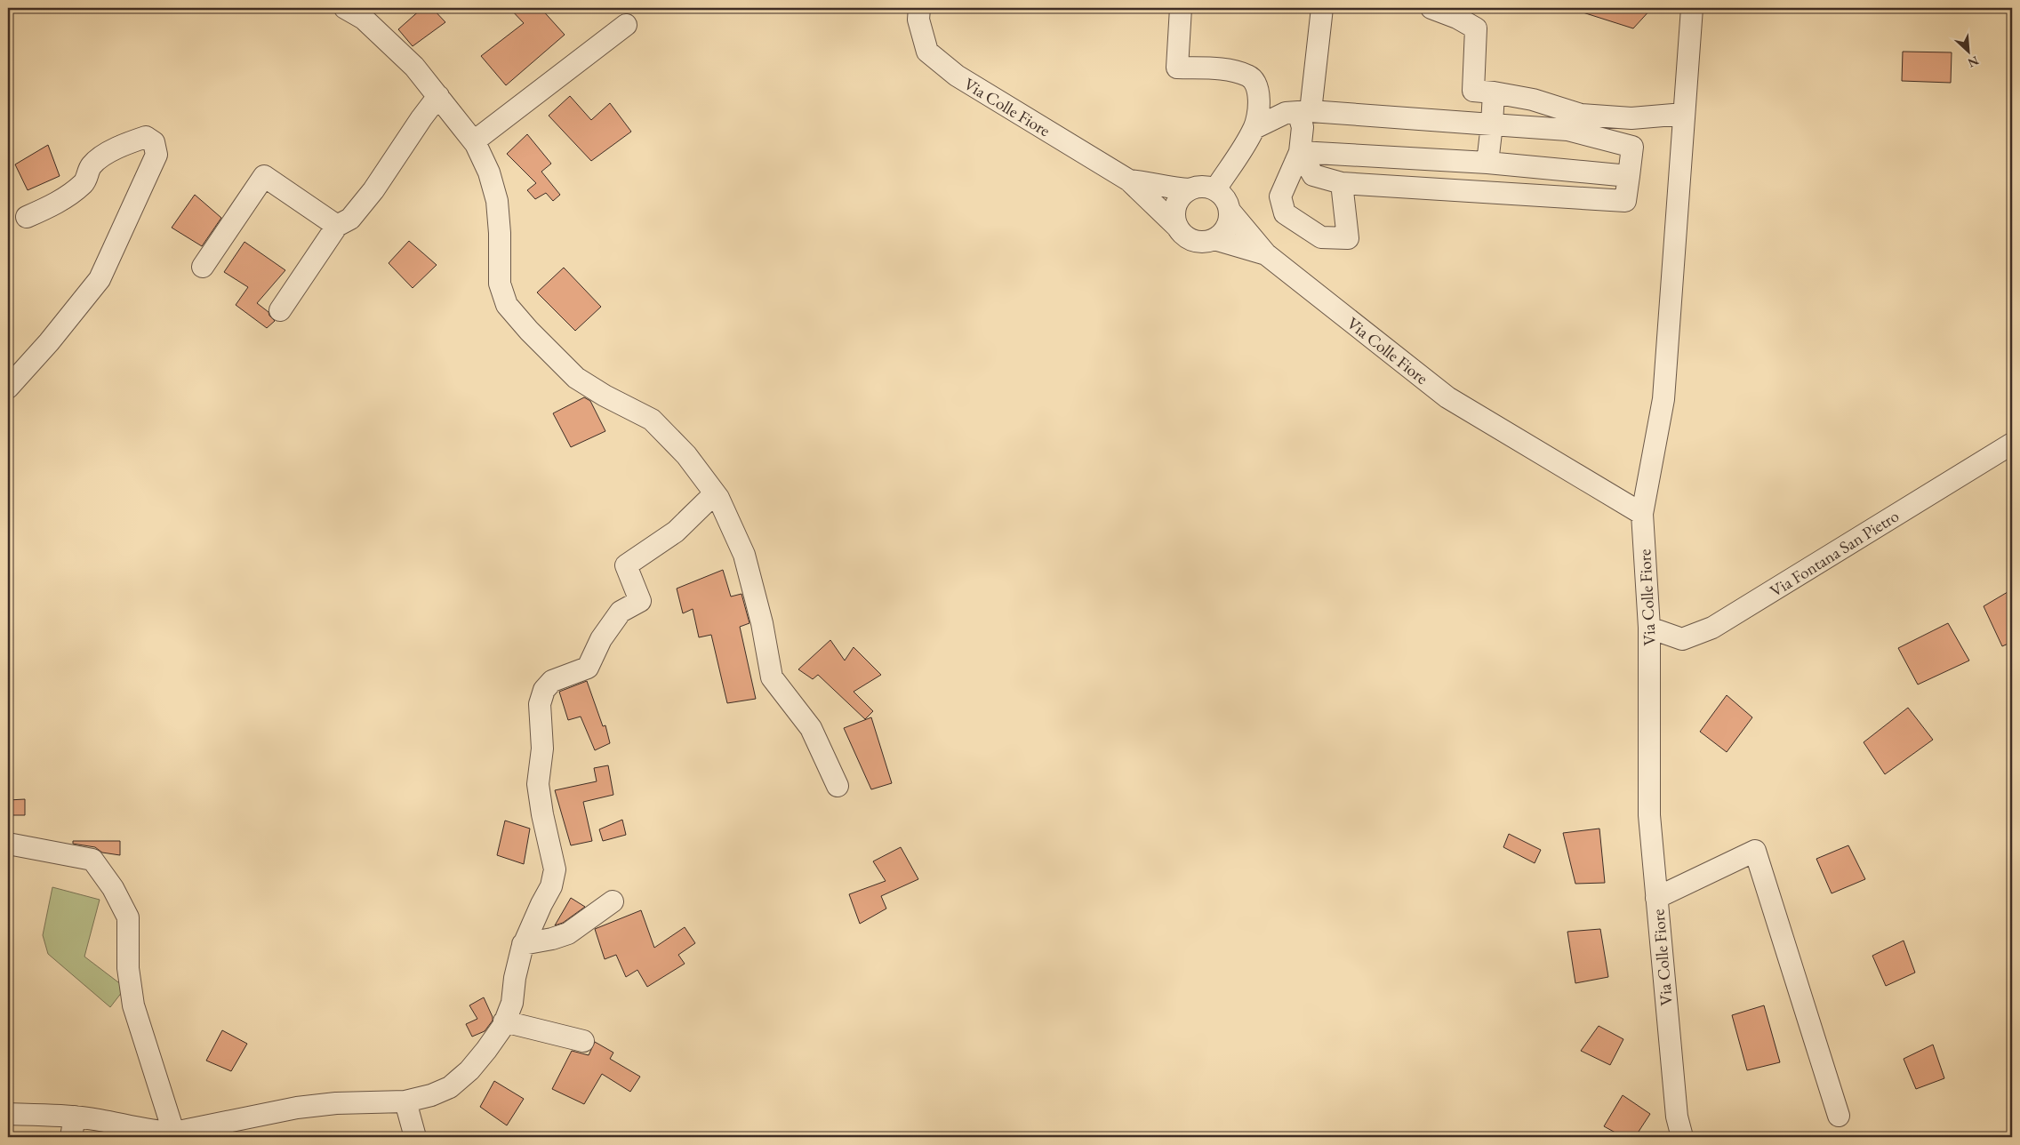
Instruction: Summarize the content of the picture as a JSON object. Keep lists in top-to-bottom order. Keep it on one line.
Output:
{"streets":{"street":["Via Colle Fiore","Via Fontana San Pietro"]},"crossings":[["Via Colle Fiore","Via Fontana San Pietro"]],"north":"bottom right"}
